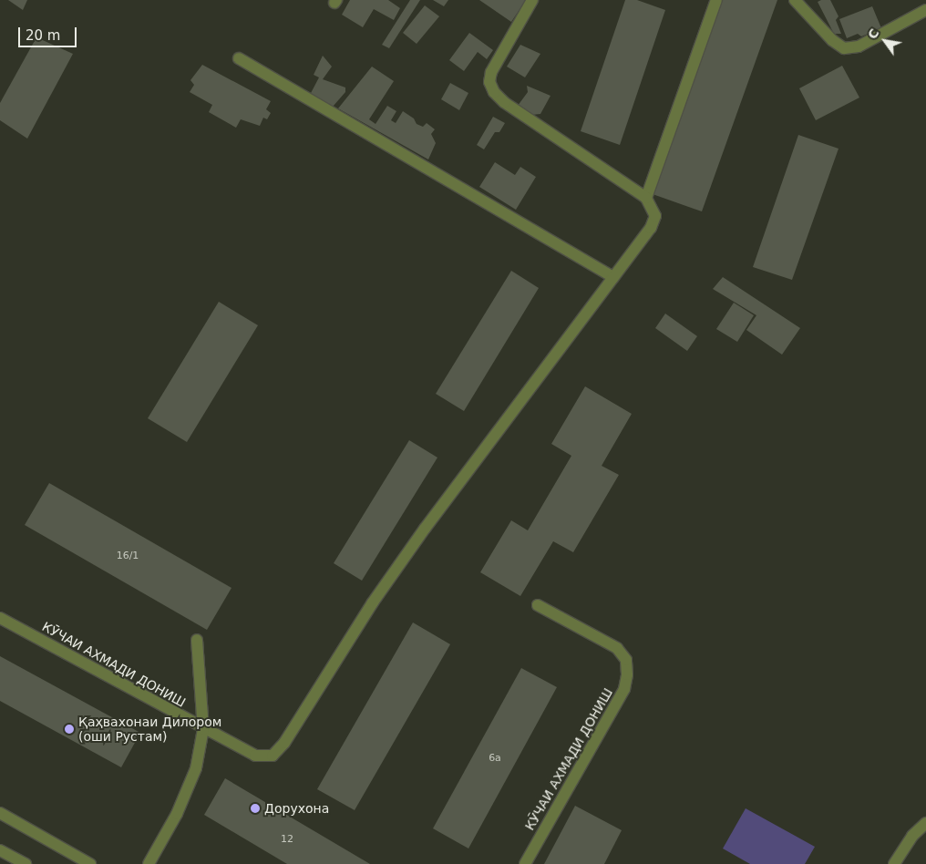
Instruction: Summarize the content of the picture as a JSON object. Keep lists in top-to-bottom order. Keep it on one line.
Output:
{"streets":{"street":["КӮЧАИ АХМАДИ ДОНИШ"]},"places":["Қаҳвахонаи Дилором (оши Рустам)","Дорухона"],"house_numbers":["16/1","6а","12"],"scale_bar":"20 m","north":"top left"}
